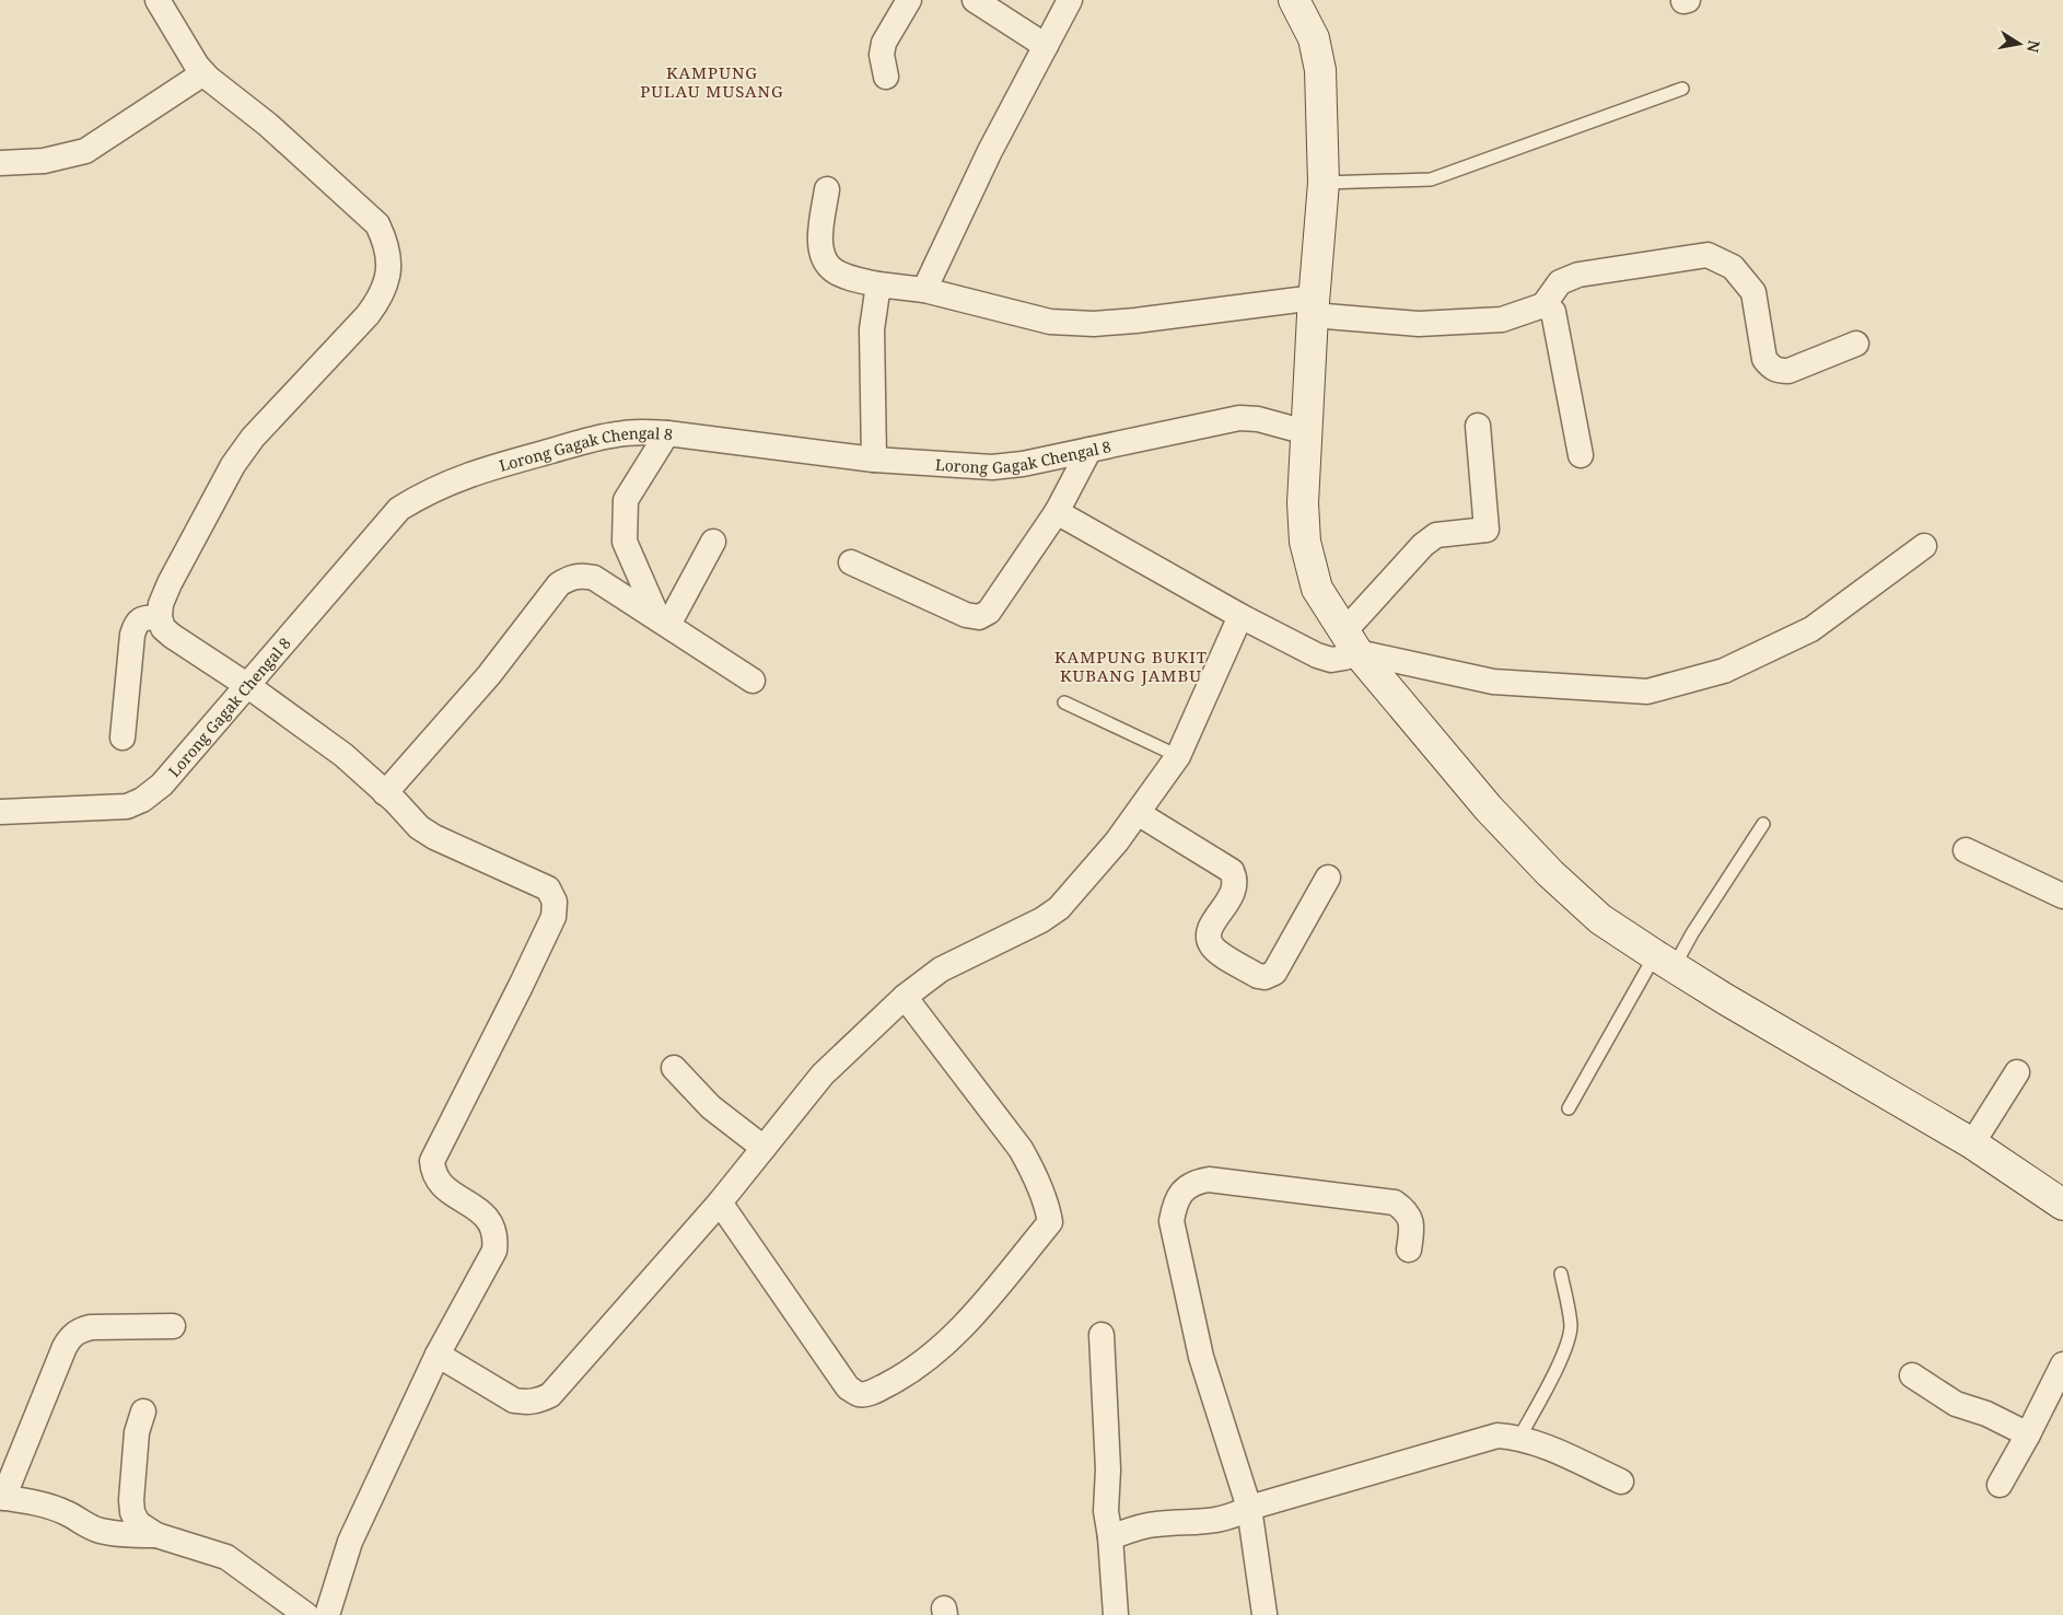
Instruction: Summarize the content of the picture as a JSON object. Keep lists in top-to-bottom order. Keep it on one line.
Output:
{"streets":{"street":["Lorong Gagak Chengal 8"]},"districts":["KAMPUNG PULAU MUSANG","KAMPUNG BUKIT KUBANG JAMBU"],"north":"right"}
